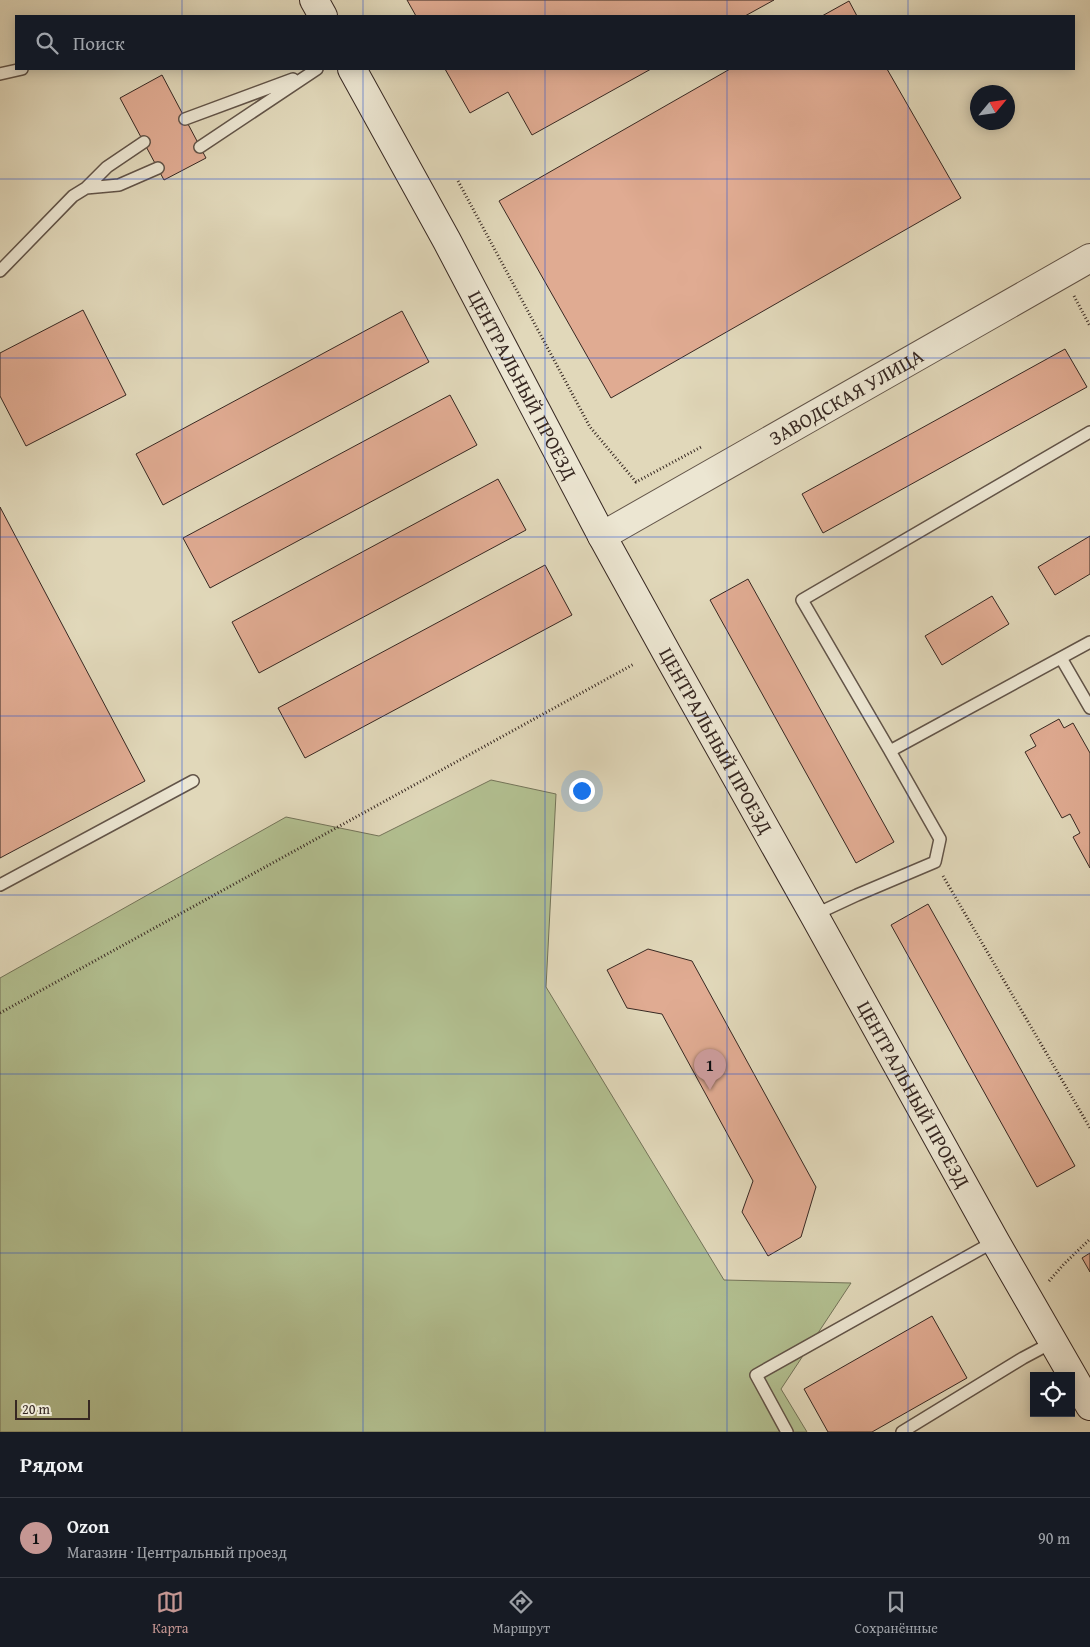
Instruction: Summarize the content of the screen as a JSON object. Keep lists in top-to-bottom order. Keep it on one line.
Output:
{"streets":{"main road":["ЦЕНТРАЛЬНЫЙ ПРОЕЗД","ЗАВОДСКАЯ УЛИЦА"]},"crossings":[["ЦЕНТРАЛЬНЫЙ ПРОЕЗД","ЗАВОДСКАЯ УЛИЦА"]],"scale_bar":"20 m","north":"top right","page":{"search":"Поиск","pins":"1","scale":"20 m","heading":"Рядом","list":[{"mark":"1","name":"Ozon","note":"Магазин · Центральный проезд","value":"90 m"}],"nav":["Карта","Маршрут","Сохранённые"]}}
